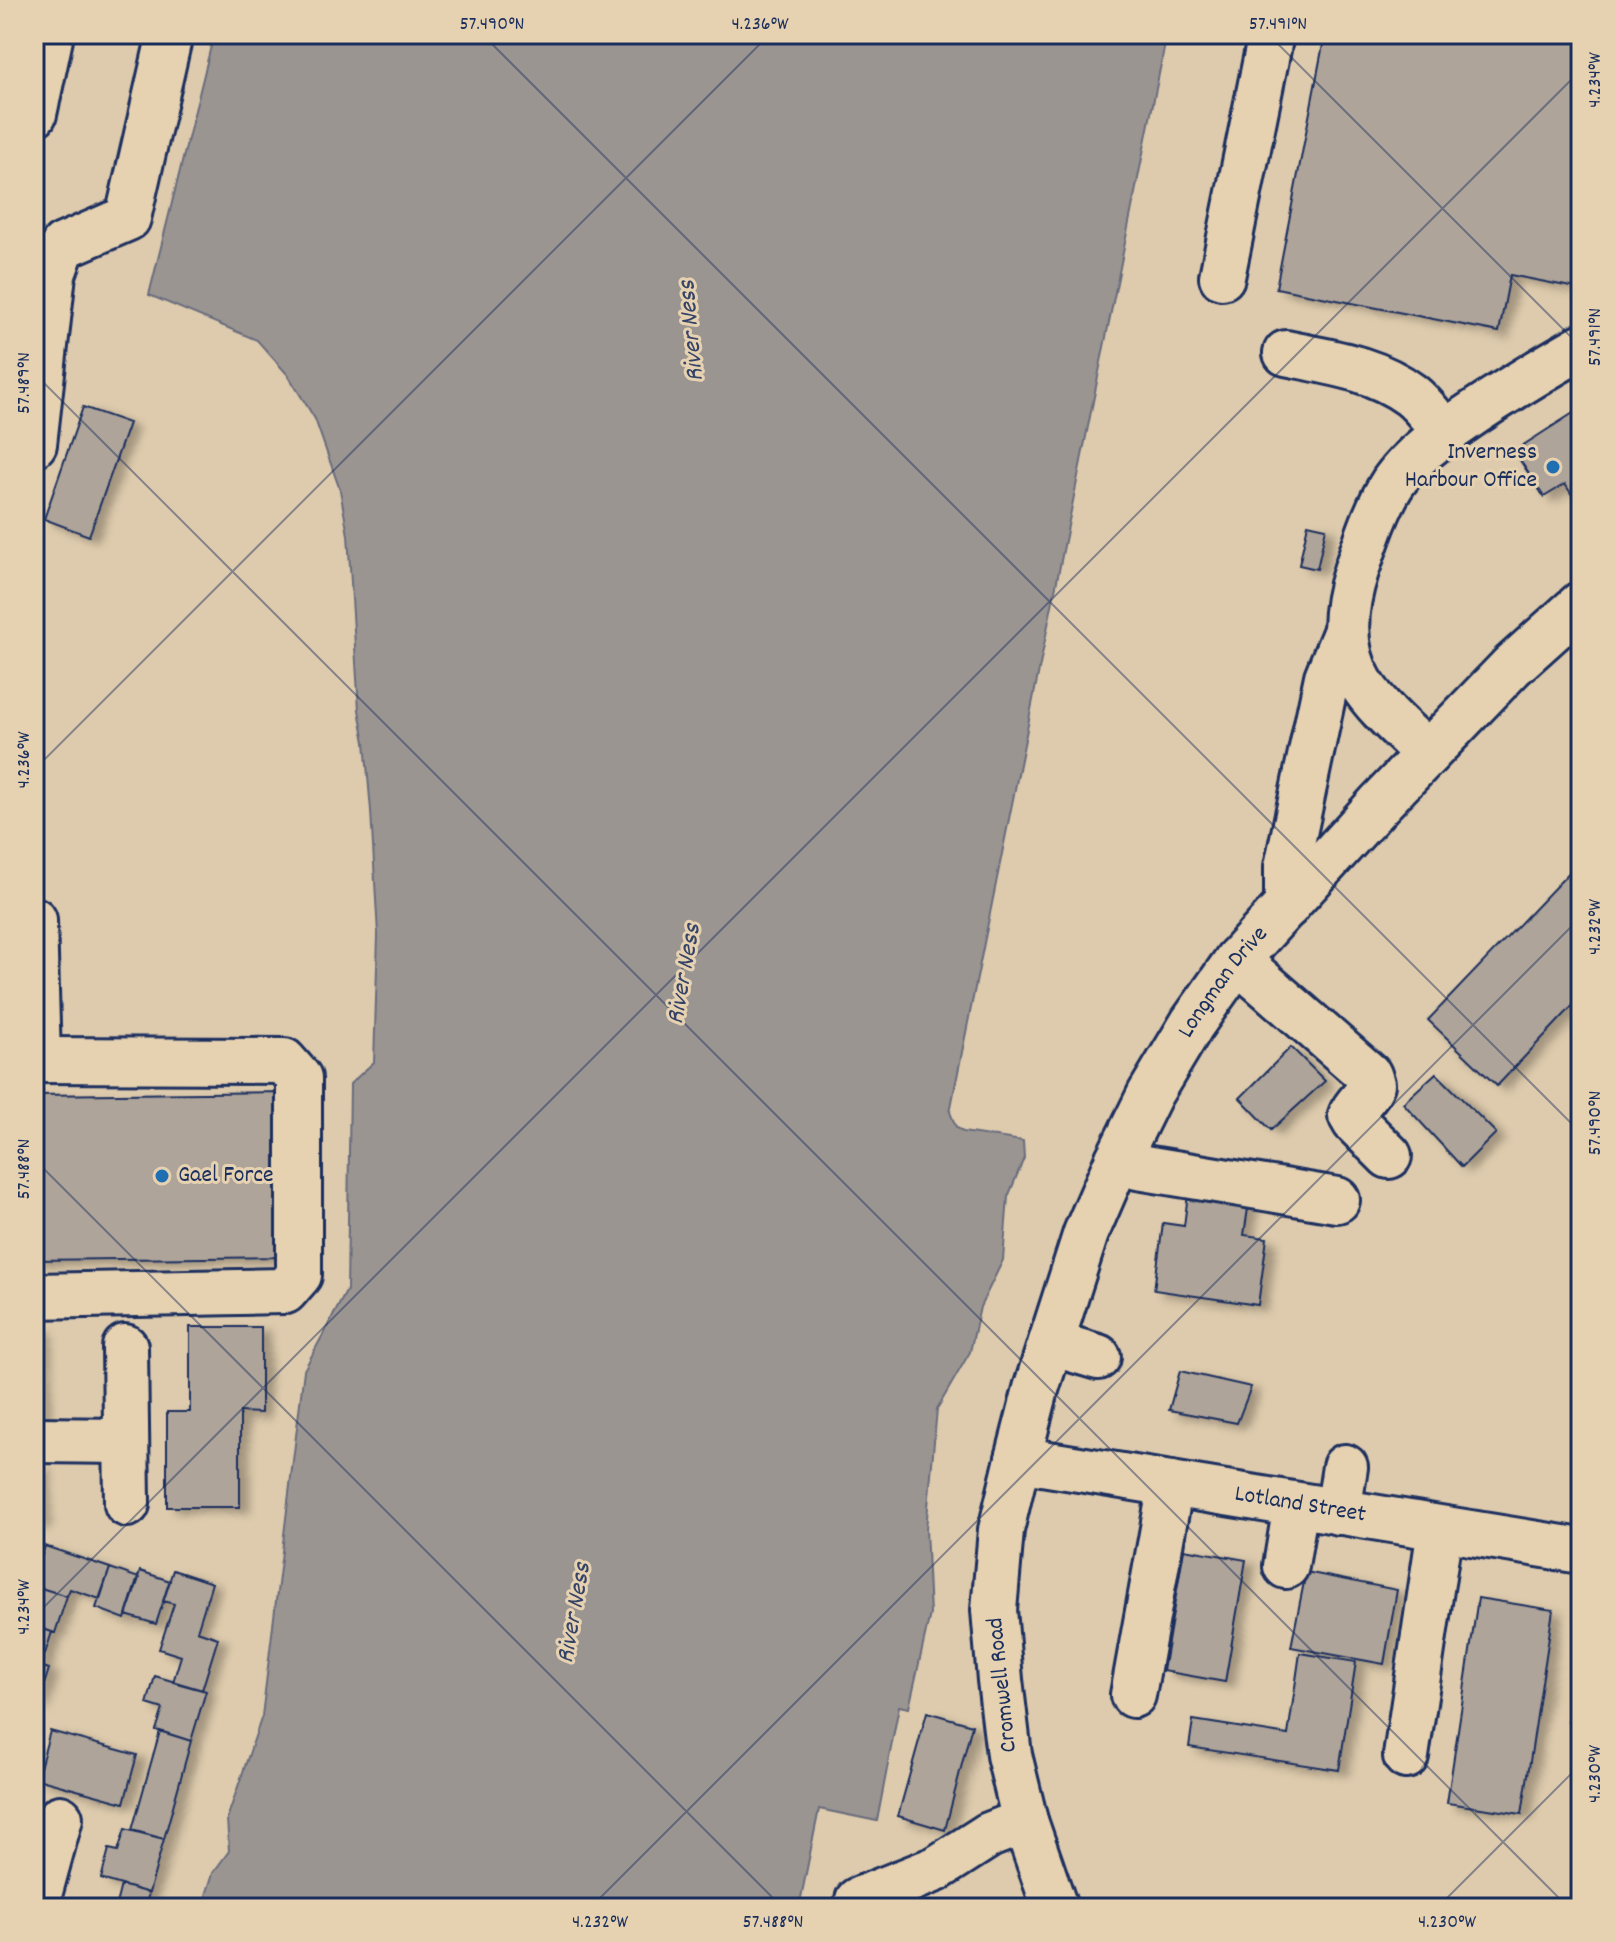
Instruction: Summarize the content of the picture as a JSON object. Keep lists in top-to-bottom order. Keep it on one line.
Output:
{"streets":{"street":["Longman Drive","Lotland Street","Cromwell Road"]},"crossings":[["Longman Drive","Lotland Street"],["Longman Drive","Cromwell Road"],["Lotland Street","Cromwell Road"]],"water":["River Ness"],"places":["Inverness Harbour Office","Gael Force"],"coordinates":["57.490°N","4.236°W","57.491°N","4.234°W","57.489°N","4.232°W","57.488°N","4.230°W"]}
